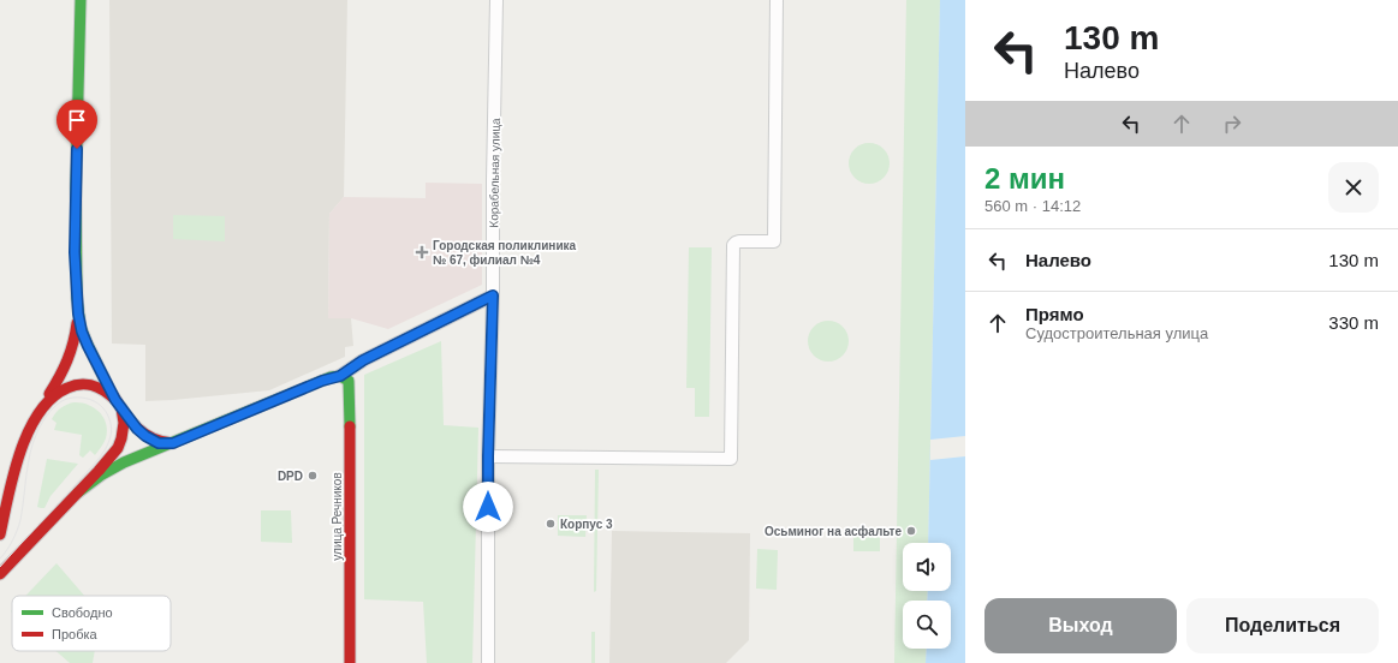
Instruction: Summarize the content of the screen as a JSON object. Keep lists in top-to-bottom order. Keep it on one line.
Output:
{"streets":{"street":["Корабельная улица","улица Речников"]},"places":{"health":["Городская поликлиника № 67, филиал №4"],"other":["DPD","Корпус 3","Осьминог на асфальте"]},"legend":["Свободно","Пробка"],"page":{"turn":["130 m","Налево"],"heading":["2 мин","560 m · 14:12"],"list":[{"name":"Налево","value":"130 m"},{"name":"Прямо","note":"Судостроительная улица","value":"330 m"}],"buttons":["Выход","Поделиться"]}}
